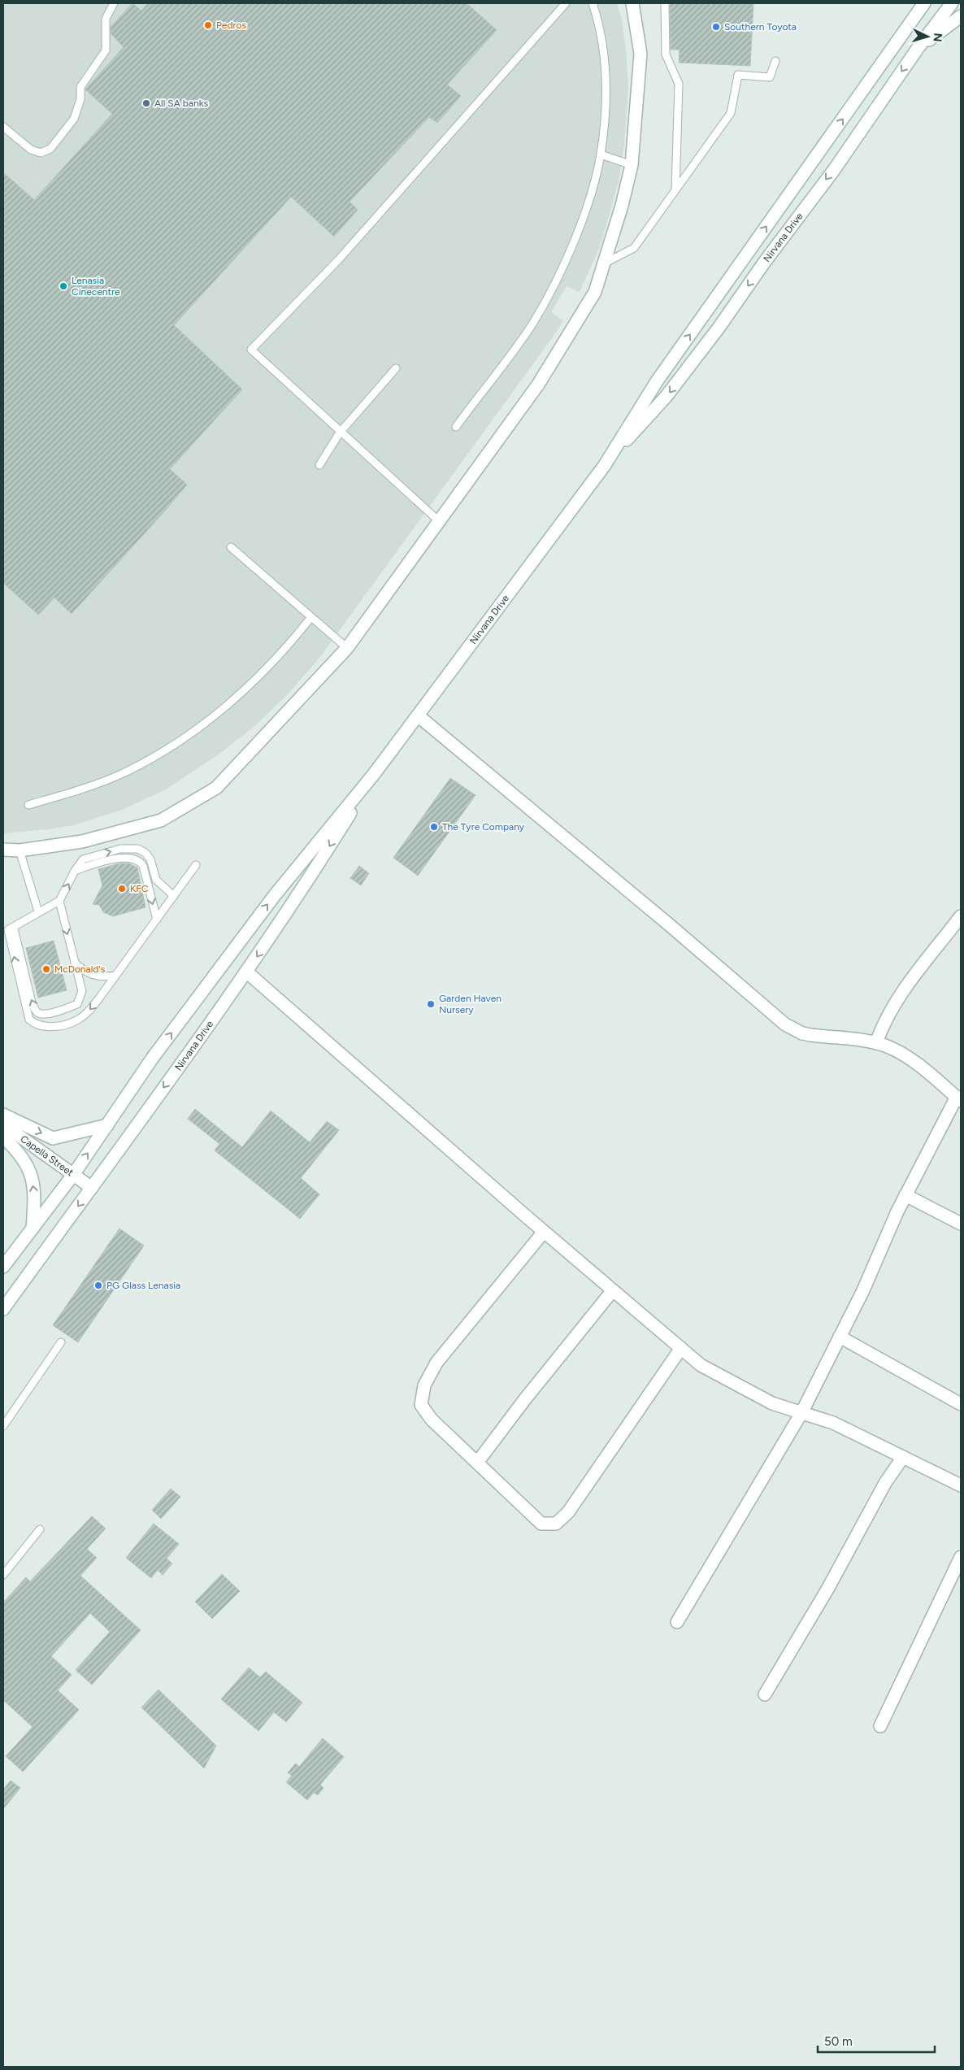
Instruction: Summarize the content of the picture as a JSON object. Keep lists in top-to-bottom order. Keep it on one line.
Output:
{"streets":{"street":["Nirvana Drive","Capella Street"]},"crossings":[["Nirvana Drive","Capella Street"]],"places":["Pedros","Southern Toyota","All SA banks","Lenasia Cinecentre","The Tyre Company","KFC","McDonald's","Garden Haven Nursery","PG Glass Lenasia"],"scale_bar":"50 m","north":"right"}
